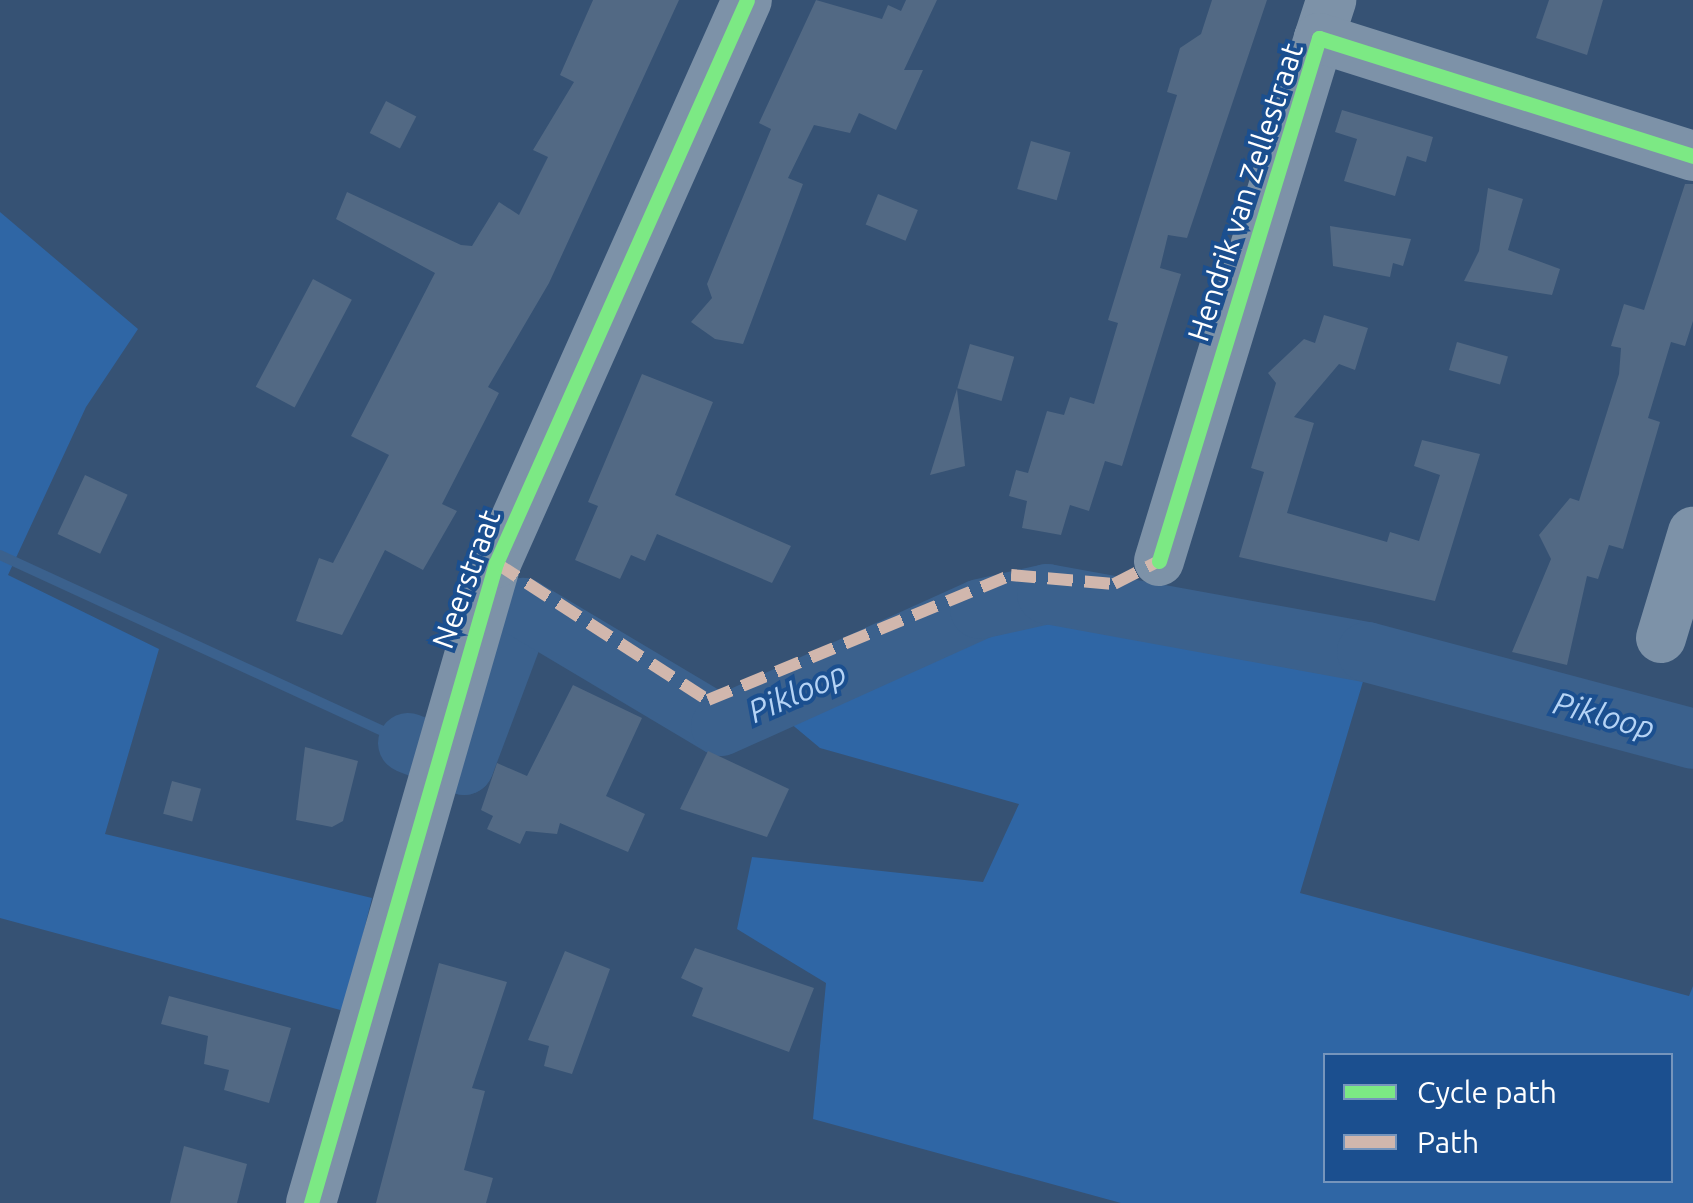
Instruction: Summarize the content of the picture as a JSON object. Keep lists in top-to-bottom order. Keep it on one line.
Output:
{"streets":{"street":["Hendrik van Zellestraat","Neerstraat"]},"water":["Pikloop"],"legend":["Cycle path","Path"]}
